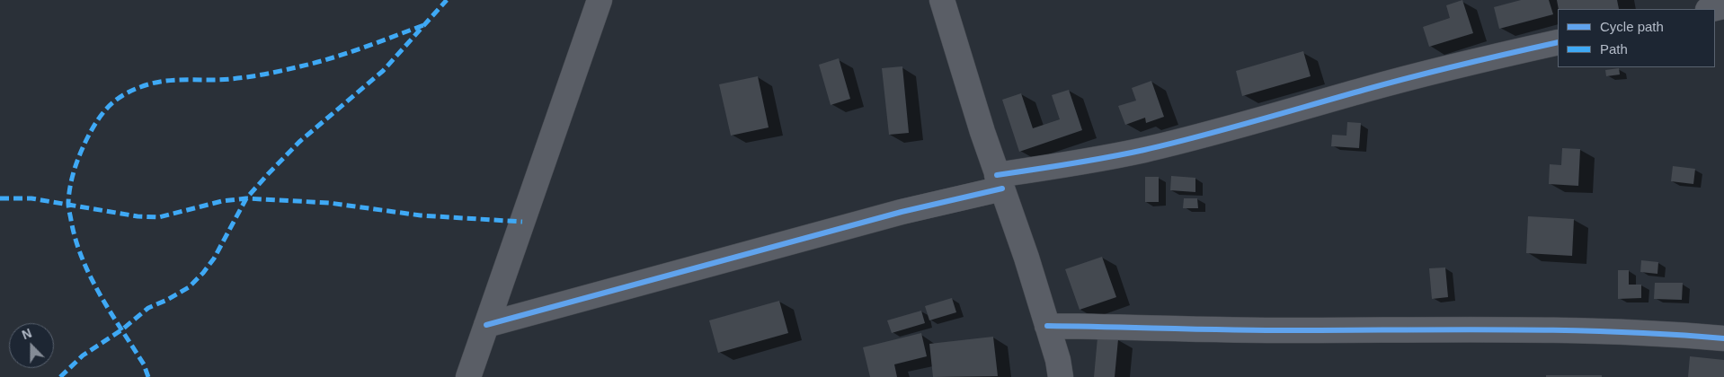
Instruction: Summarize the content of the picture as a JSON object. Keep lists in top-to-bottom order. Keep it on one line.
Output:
{"legend":["Cycle path","Path"],"north":"top"}
